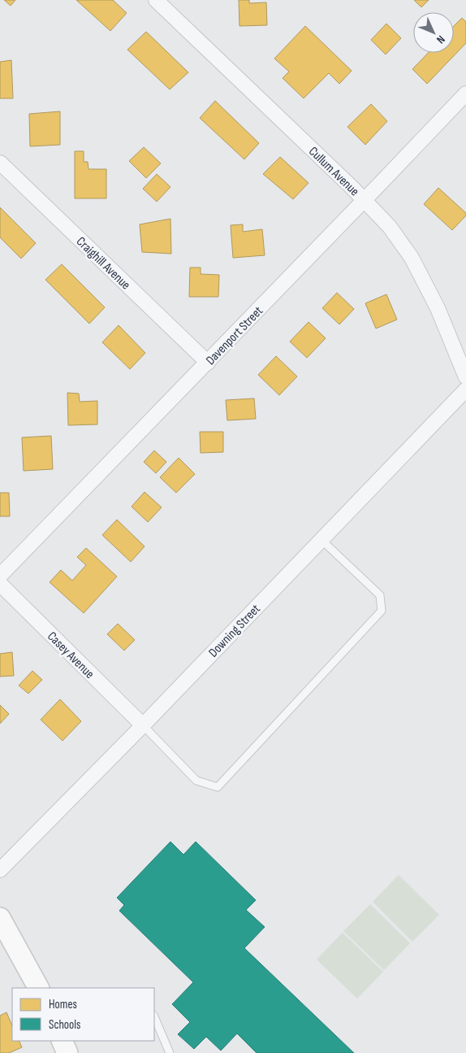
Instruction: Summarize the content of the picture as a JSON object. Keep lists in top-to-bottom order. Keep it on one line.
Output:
{"streets":{"street":["Cullum Avenue","Craighill Avenue","Davenport Street","Downing Street","Casey Avenue"]},"crossings":[["Cullum Avenue","Davenport Street"],["Craighill Avenue","Davenport Street"],["Downing Street","Casey Avenue"]],"legend":["Homes","Schools"],"north":"bottom right"}
